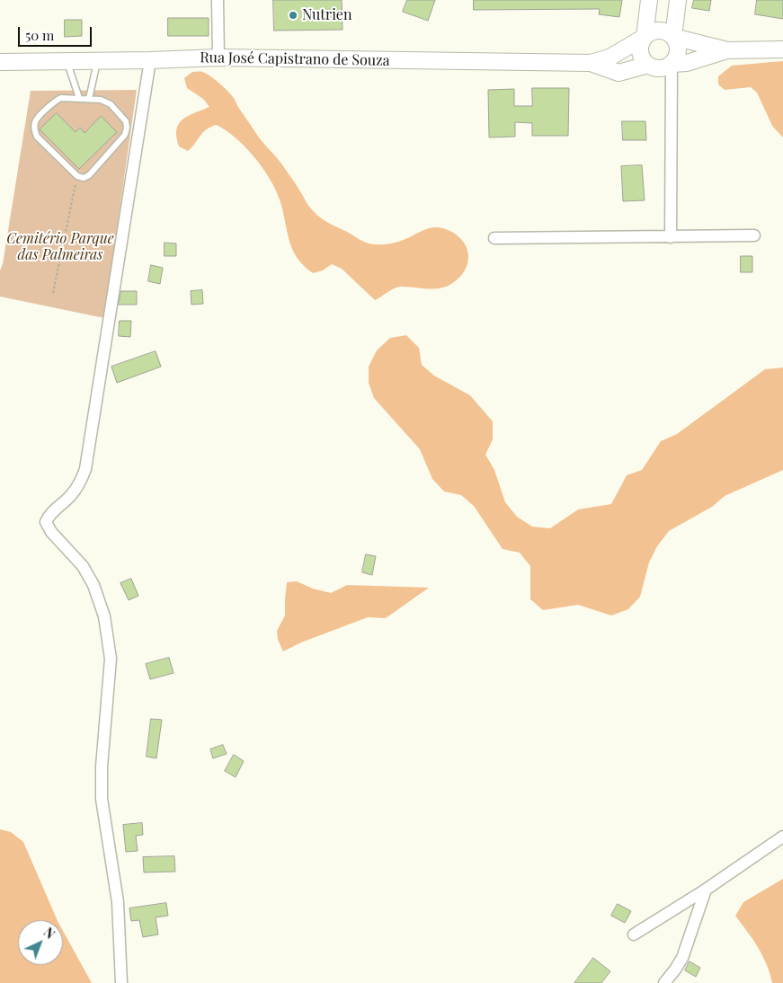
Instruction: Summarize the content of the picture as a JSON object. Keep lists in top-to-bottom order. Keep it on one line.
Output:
{"streets":{"main road":["Rua José Capistrano de Souza"]},"parks":["Cemitério Parque das Palmeiras"],"places":["Nutrien"],"scale_bar":"50 m","north":"top right"}
